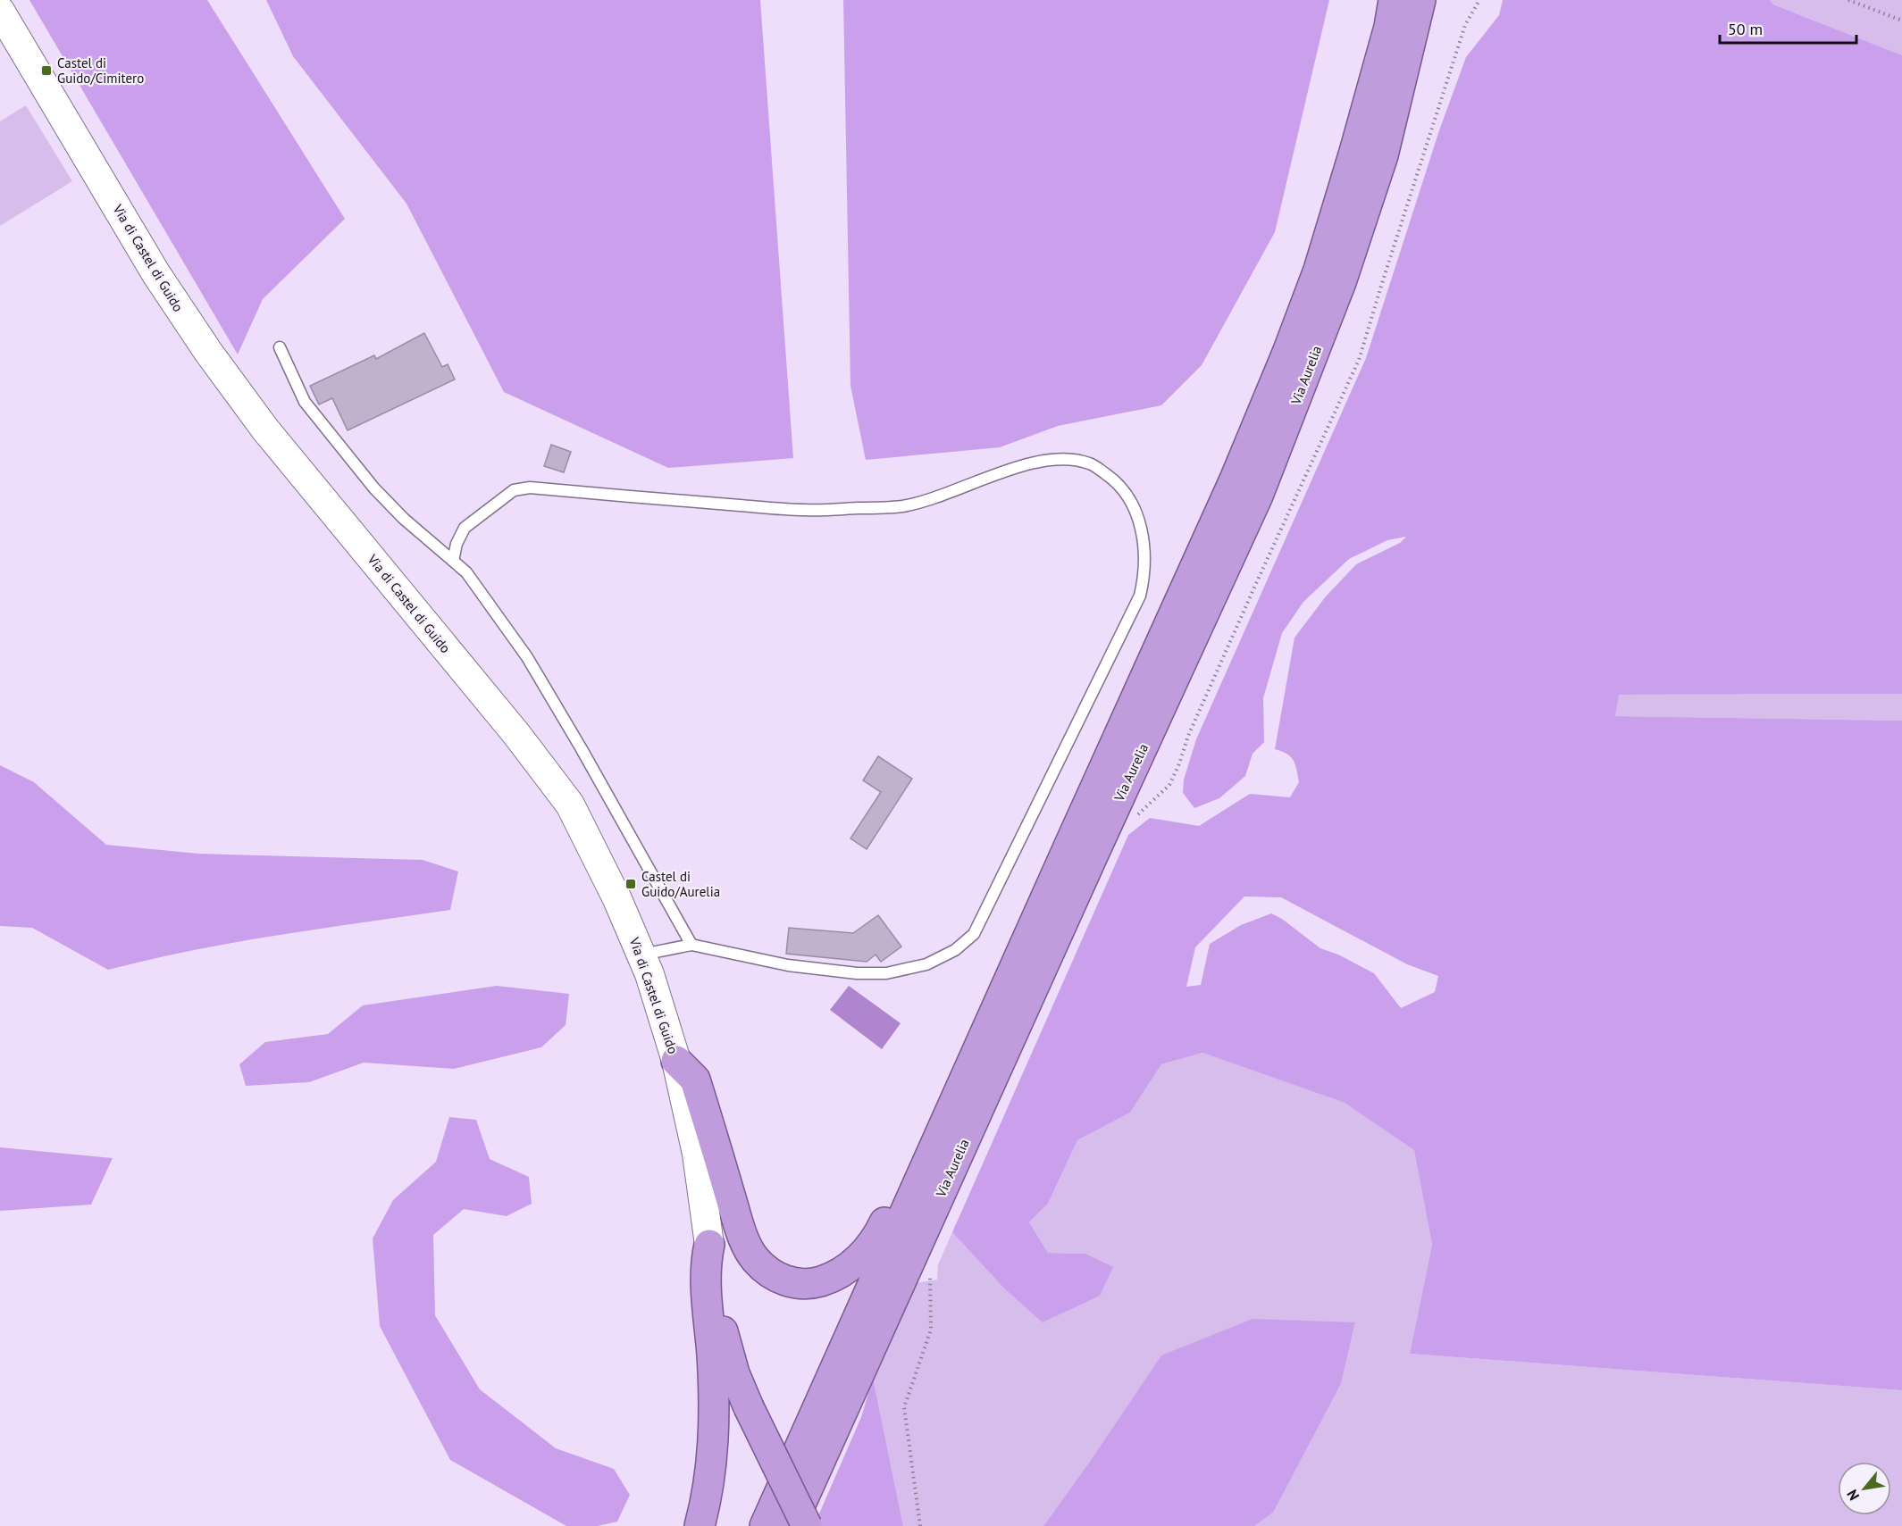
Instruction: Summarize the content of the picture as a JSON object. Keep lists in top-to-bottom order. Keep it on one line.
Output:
{"streets":{"highway":["Via Aurelia"],"street":["Via di Castel di Guido"]},"places":{"transit":["Castel di Guido/Cimitero","Castel di Guido/Aurelia"]},"scale_bar":"50 m","north":"bottom left"}
